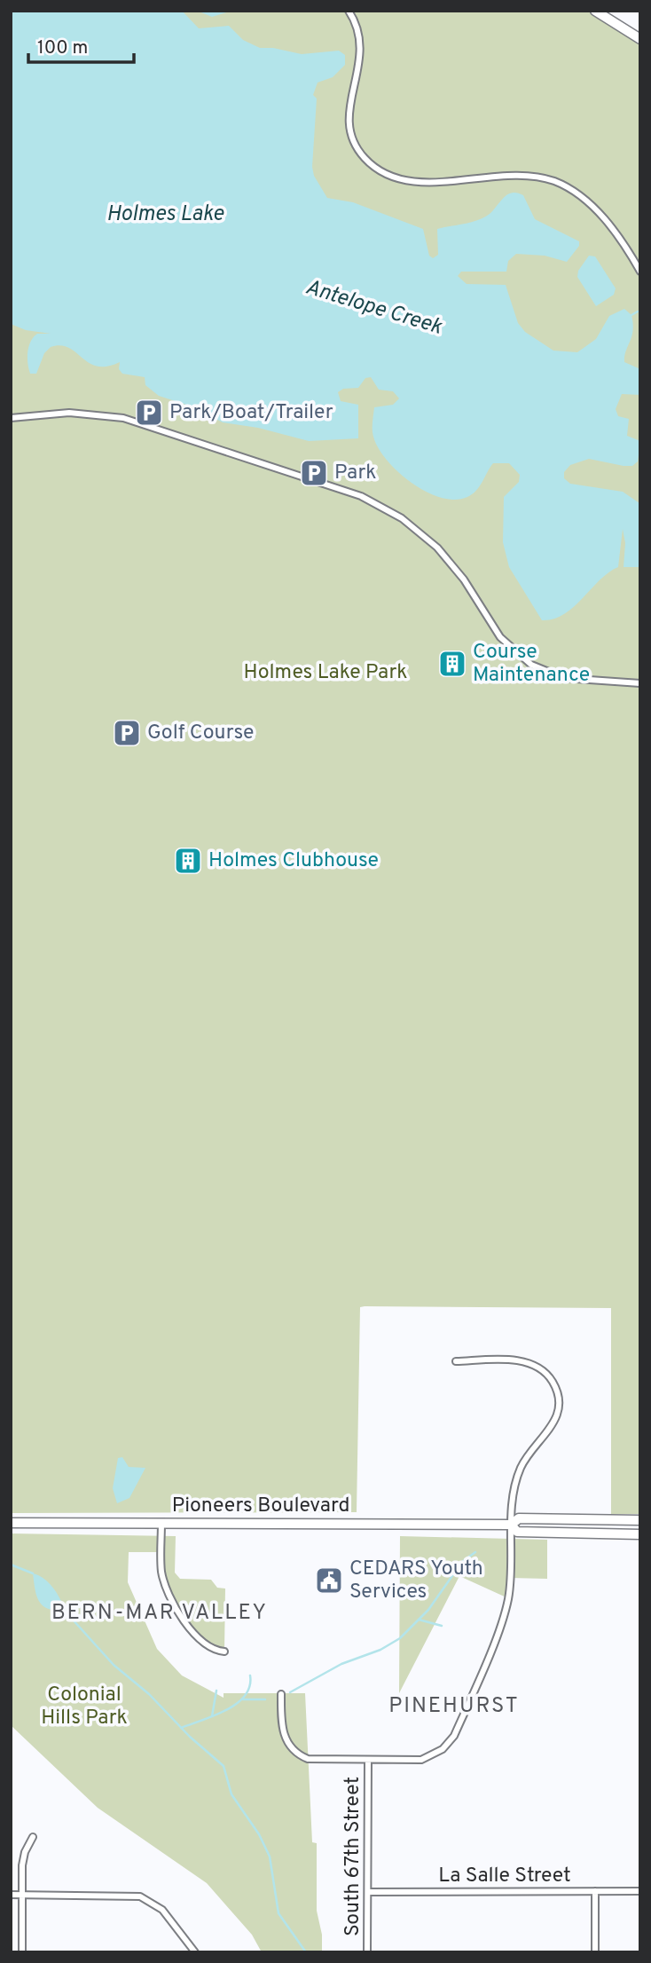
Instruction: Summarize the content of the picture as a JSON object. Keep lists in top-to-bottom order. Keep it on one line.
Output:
{"streets":{"main road":["Pioneers Boulevard"],"street":["South 67th Street","La Salle Street"]},"crossings":[["South 67th Street","La Salle Street"]],"districts":["BERN-MAR VALLEY","PINEHURST"],"water":["Holmes Lake","Antelope Creek"],"parks":["Holmes Lake Park","Colonial Hills Park"],"places":{"parking":["Park/Boat/Trailer","Park","Golf Course"],"building":["Course Maintenance","Holmes Clubhouse"],"public building":["CEDARS Youth Services"]},"scale_bar":"100 m"}
